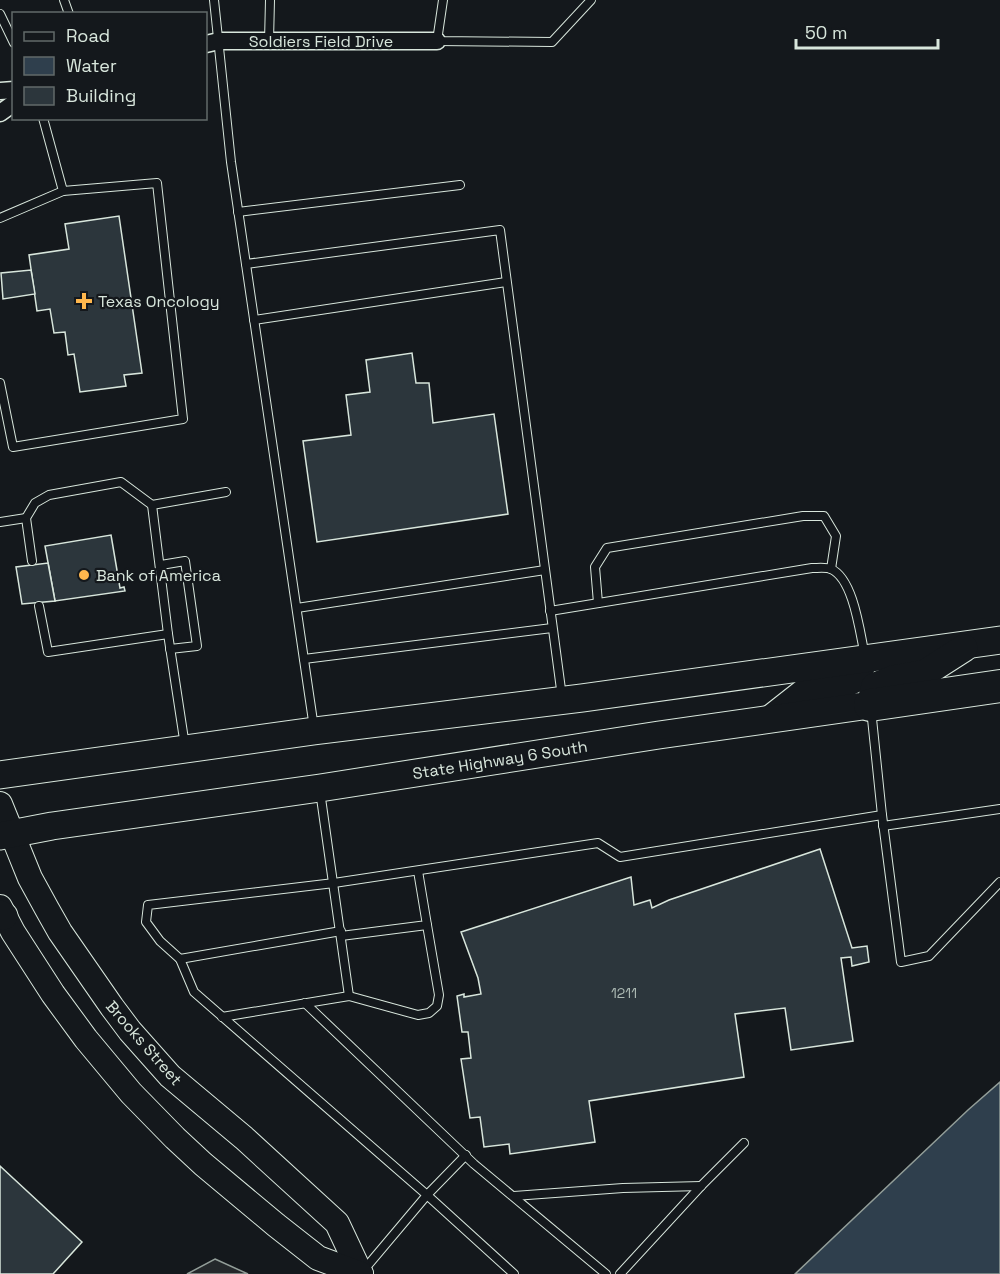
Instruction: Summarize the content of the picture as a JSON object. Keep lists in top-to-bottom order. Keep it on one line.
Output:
{"streets":{"highway":["State Highway 6 South"],"main road":["Brooks Street"],"street":["Soldiers Field Drive"]},"crossings":[["State Highway 6 South","Brooks Street"]],"places":{"health":["Texas Oncology"],"other":["Bank of America"]},"house_numbers":["1211"],"legend":["Road","Water","Building"],"scale_bar":"50 m"}
